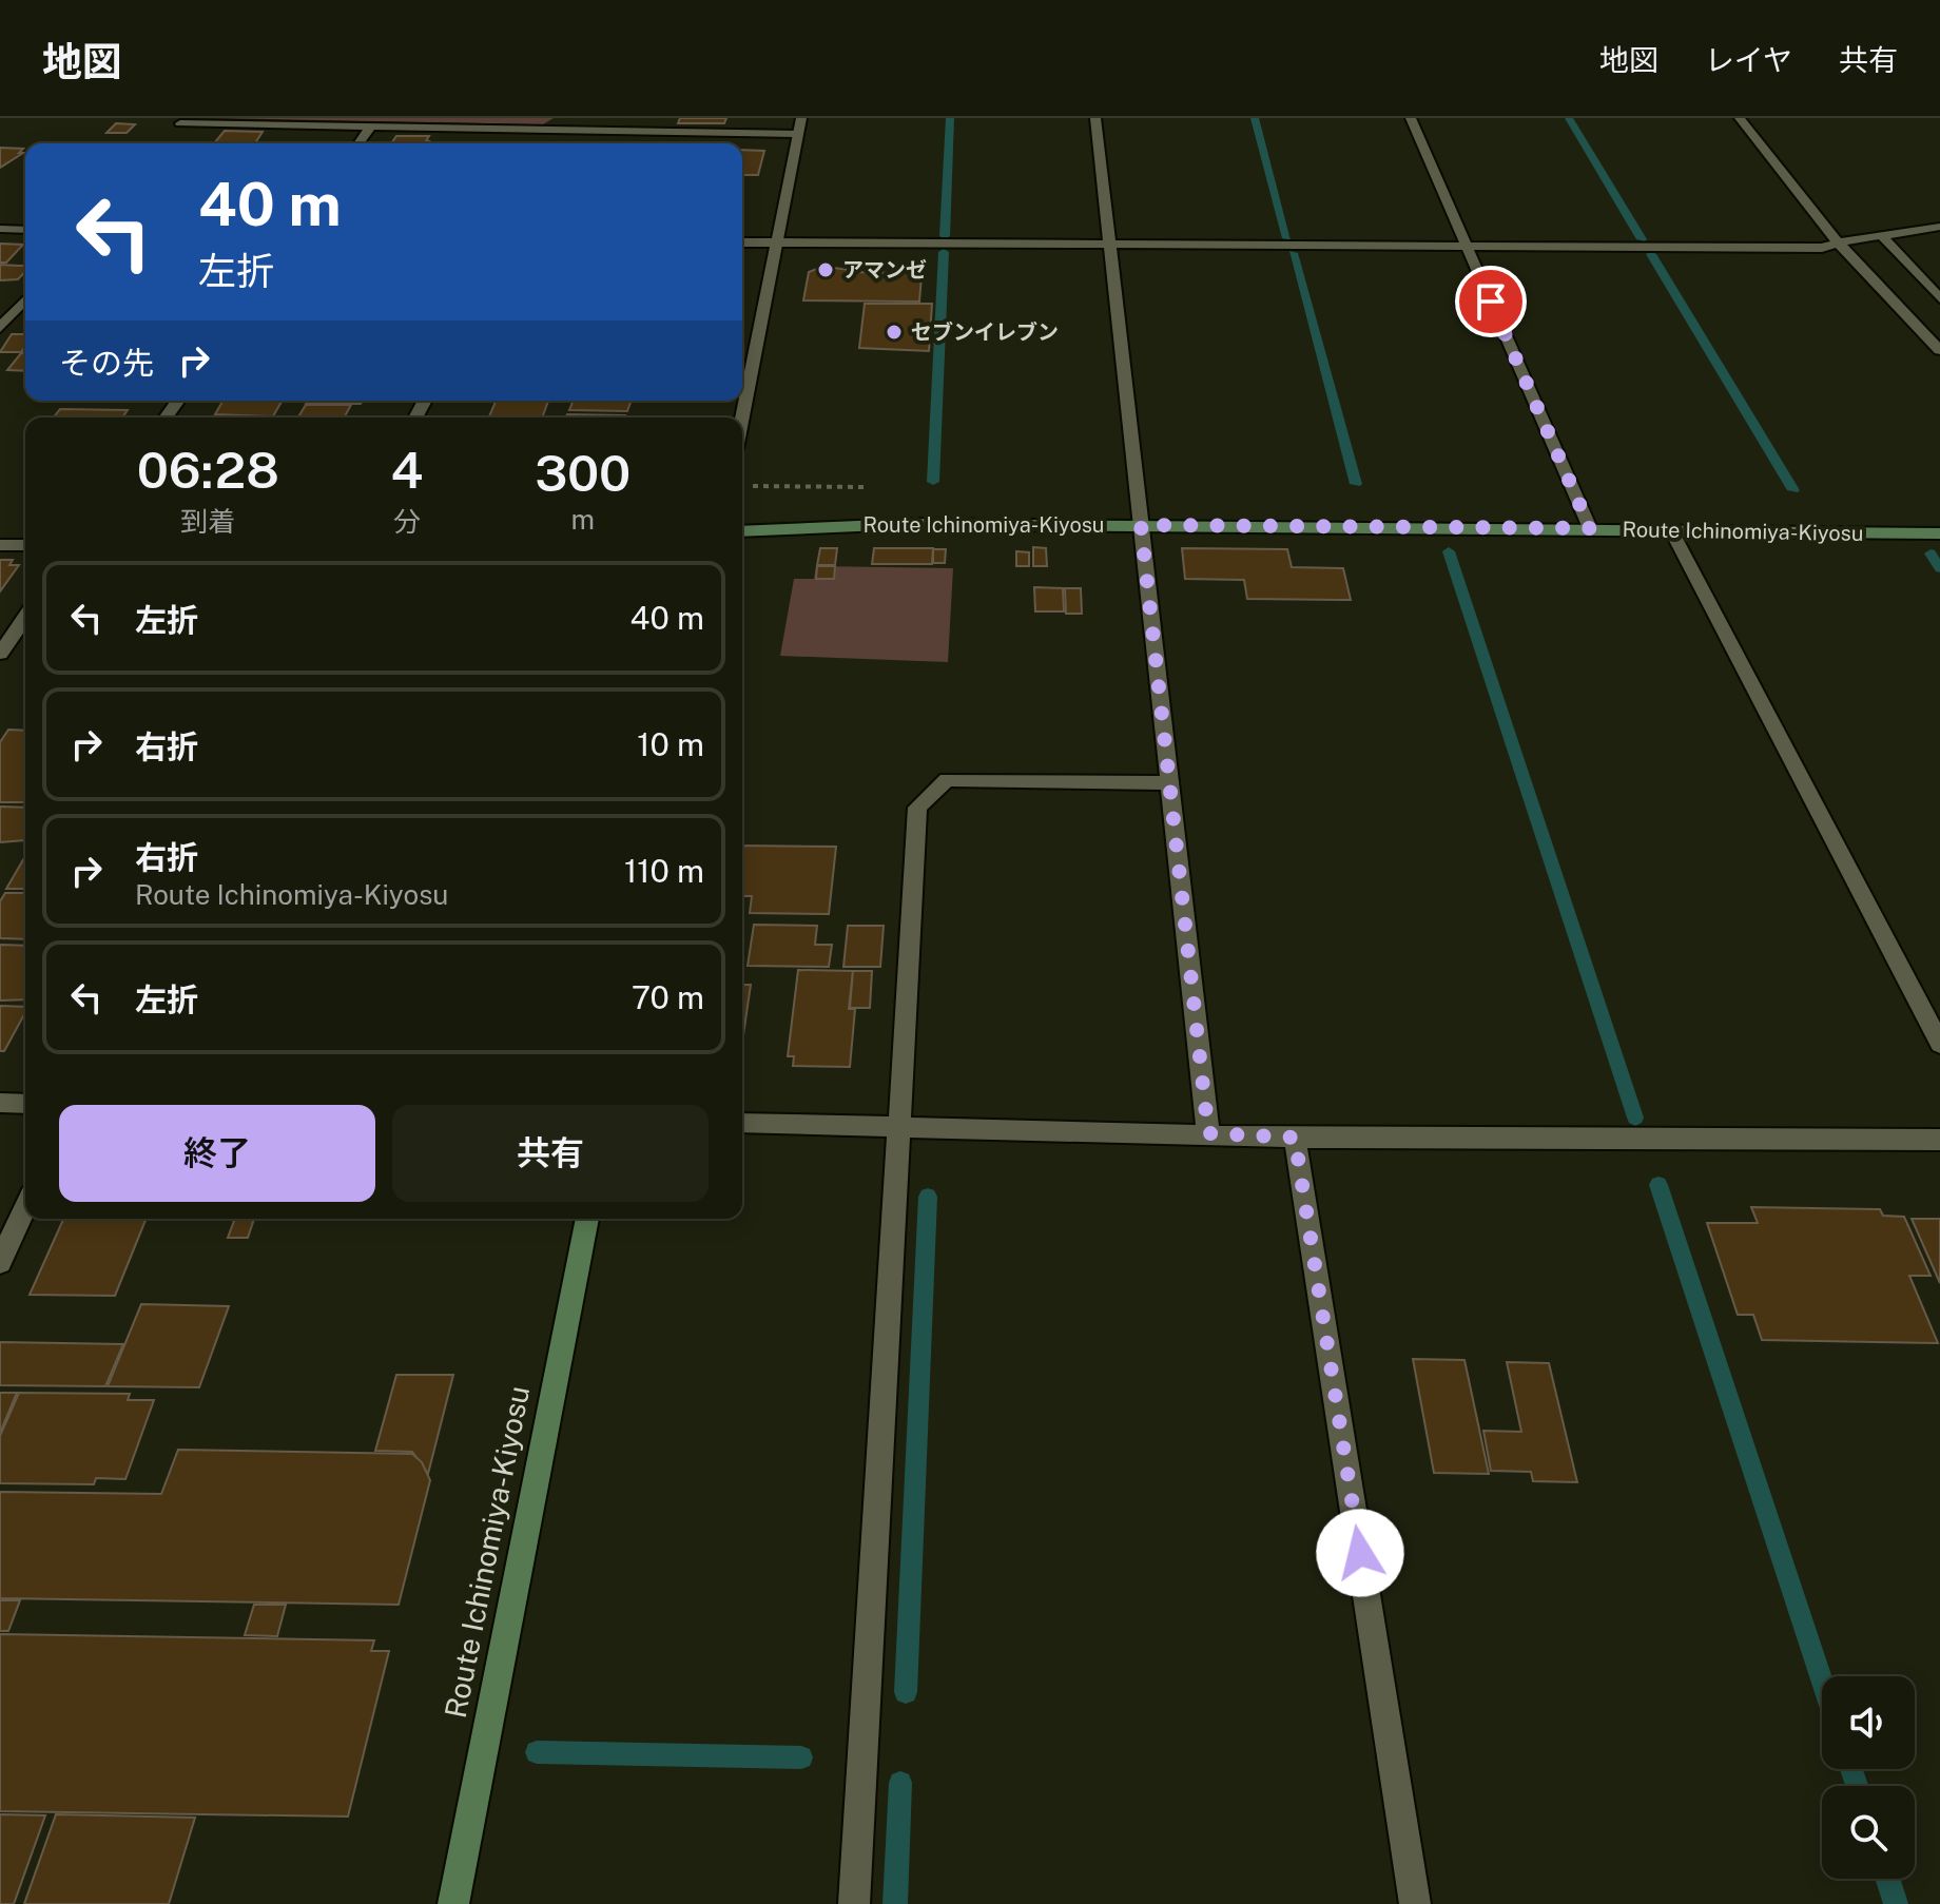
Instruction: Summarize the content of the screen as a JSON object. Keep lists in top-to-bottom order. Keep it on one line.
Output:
{"streets":{"main road":["Route Ichinomiya-Kiyosu"]},"places":["アマンゼ","セブンイレブン"],"page":{"header":"地図","nav":["地図","レイヤ","共有"],"turn":["40 m","左折"],"then":"その先","eta":["06:28","到着","4","分","300","m"],"list":[{"name":"左折","value":"40 m"},{"name":"右折","value":"10 m"},{"name":"右折","note":"Route Ichinomiya-Kiyosu","value":"110 m"},{"name":"左折","value":"70 m"}],"buttons":["終了","共有"]}}
